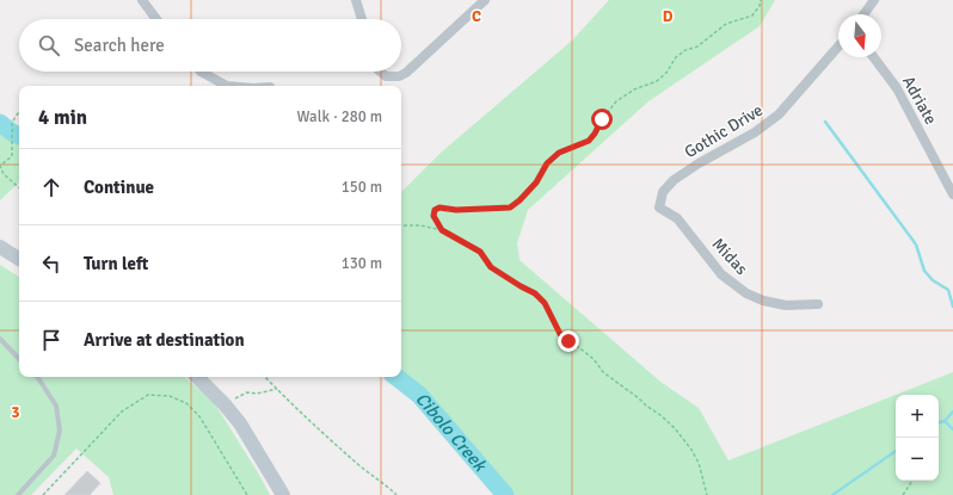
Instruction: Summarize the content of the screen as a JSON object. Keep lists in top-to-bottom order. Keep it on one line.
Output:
{"streets":{"street":["Adriate","Gothic Drive","Midas"]},"crossings":[["Gothic Drive","Midas"]],"water":["Cibolo Creek"],"north":"bottom","page":{"search":"Search here","heading":["4 min","Walk · 280 m"],"list":[["Continue","150 m"],["Turn left","130 m"],"Arrive at destination"],"map_buttons":["+","−"]},"grid":{"columns":["C","D"],"rows":["3"]}}
